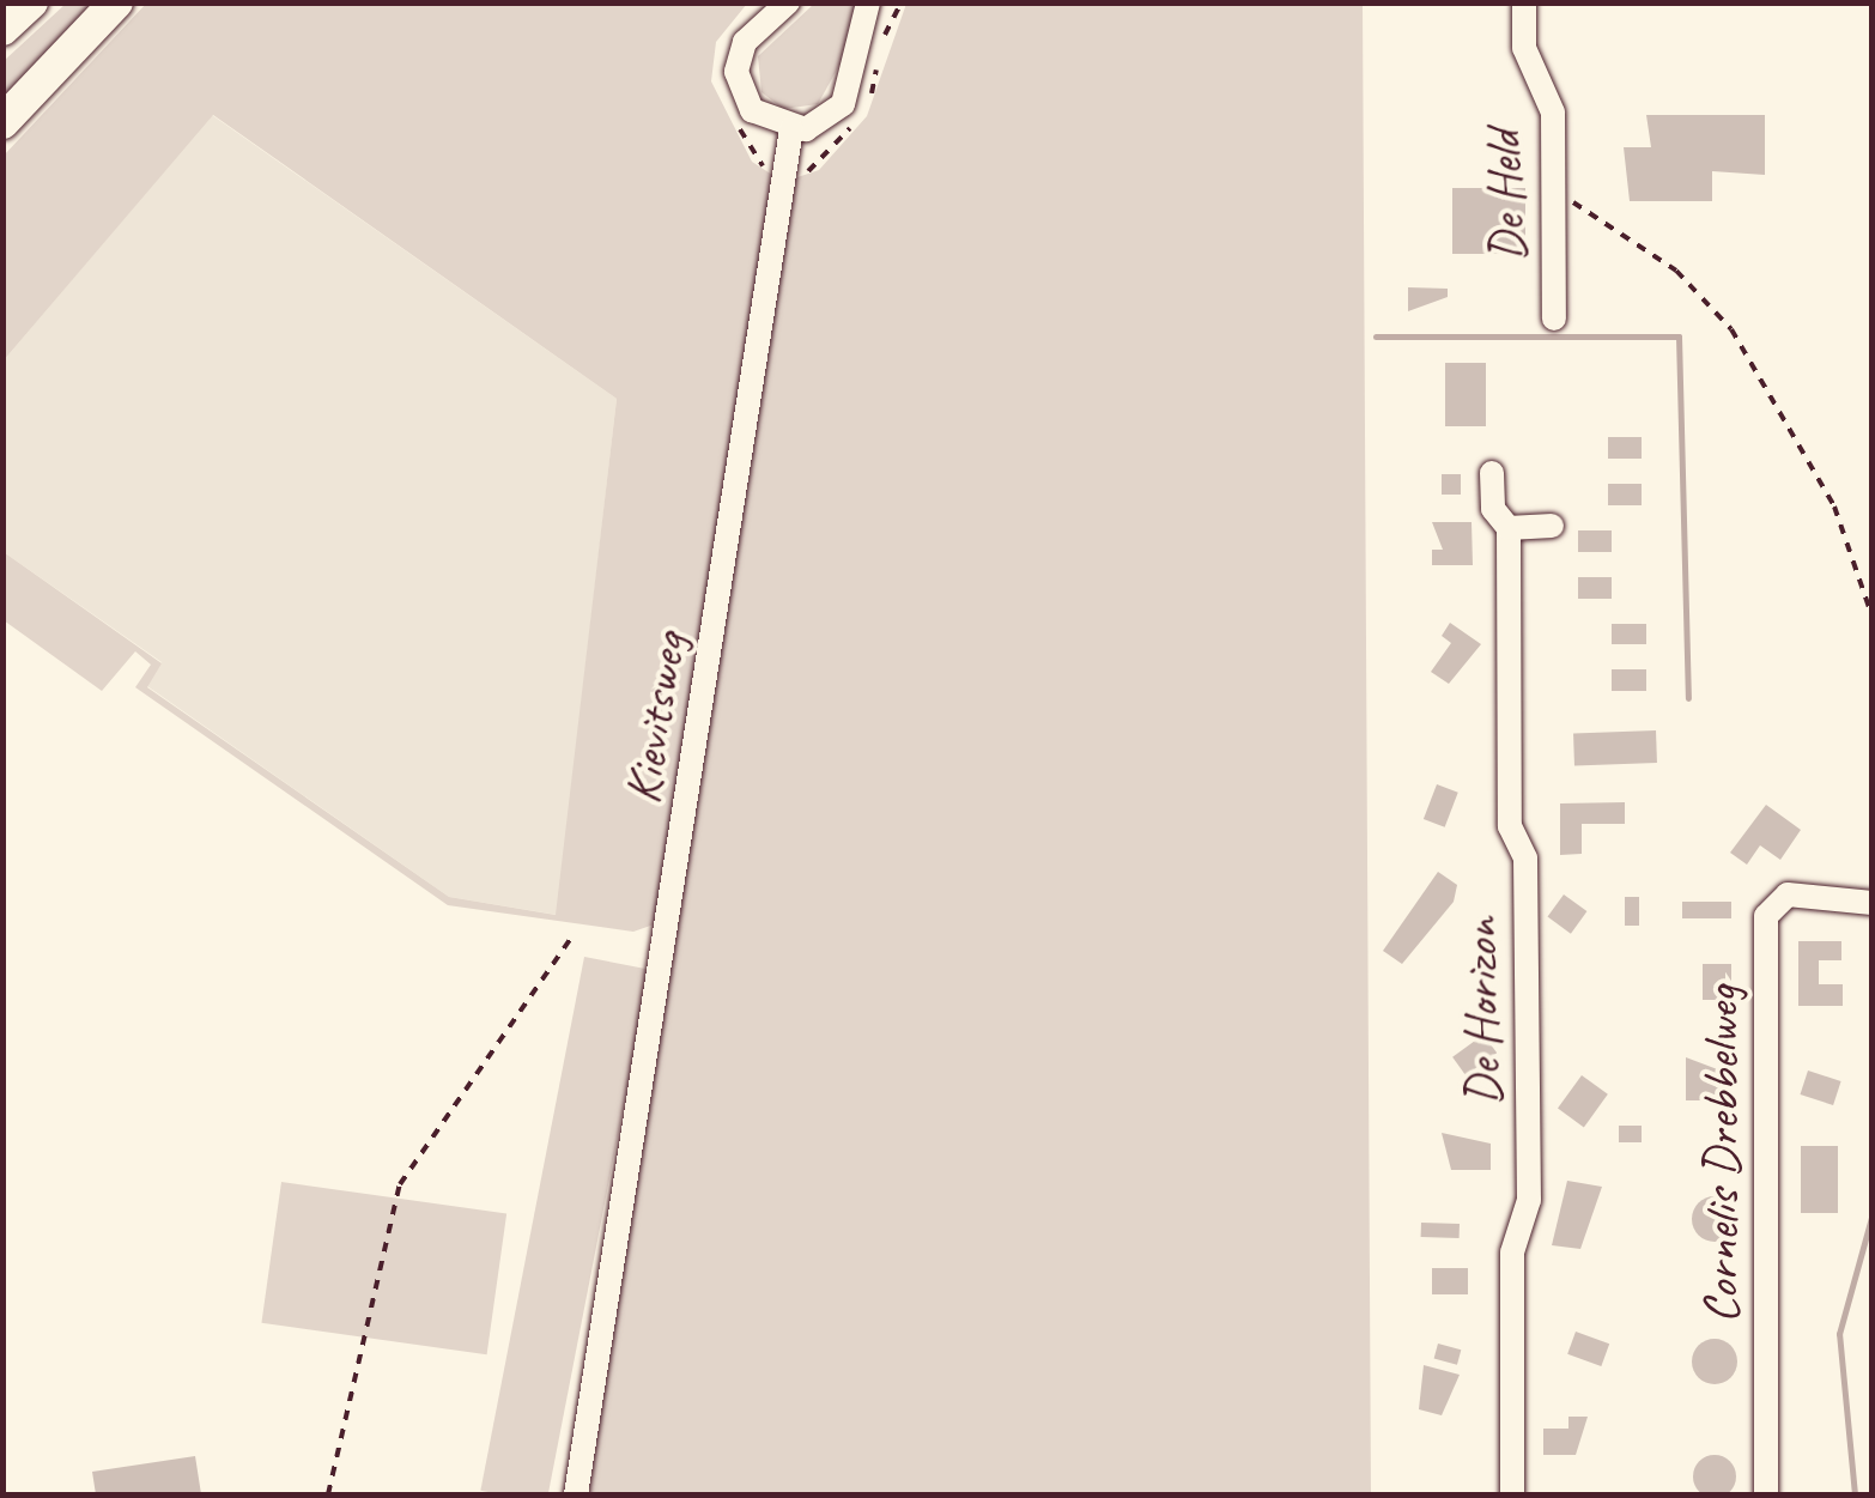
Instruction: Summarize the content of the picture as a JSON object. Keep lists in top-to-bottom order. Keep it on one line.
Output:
{"streets":{"street":["De Held","Kievitsweg","De Horizon","Cornelis Drebbelweg"]}}
